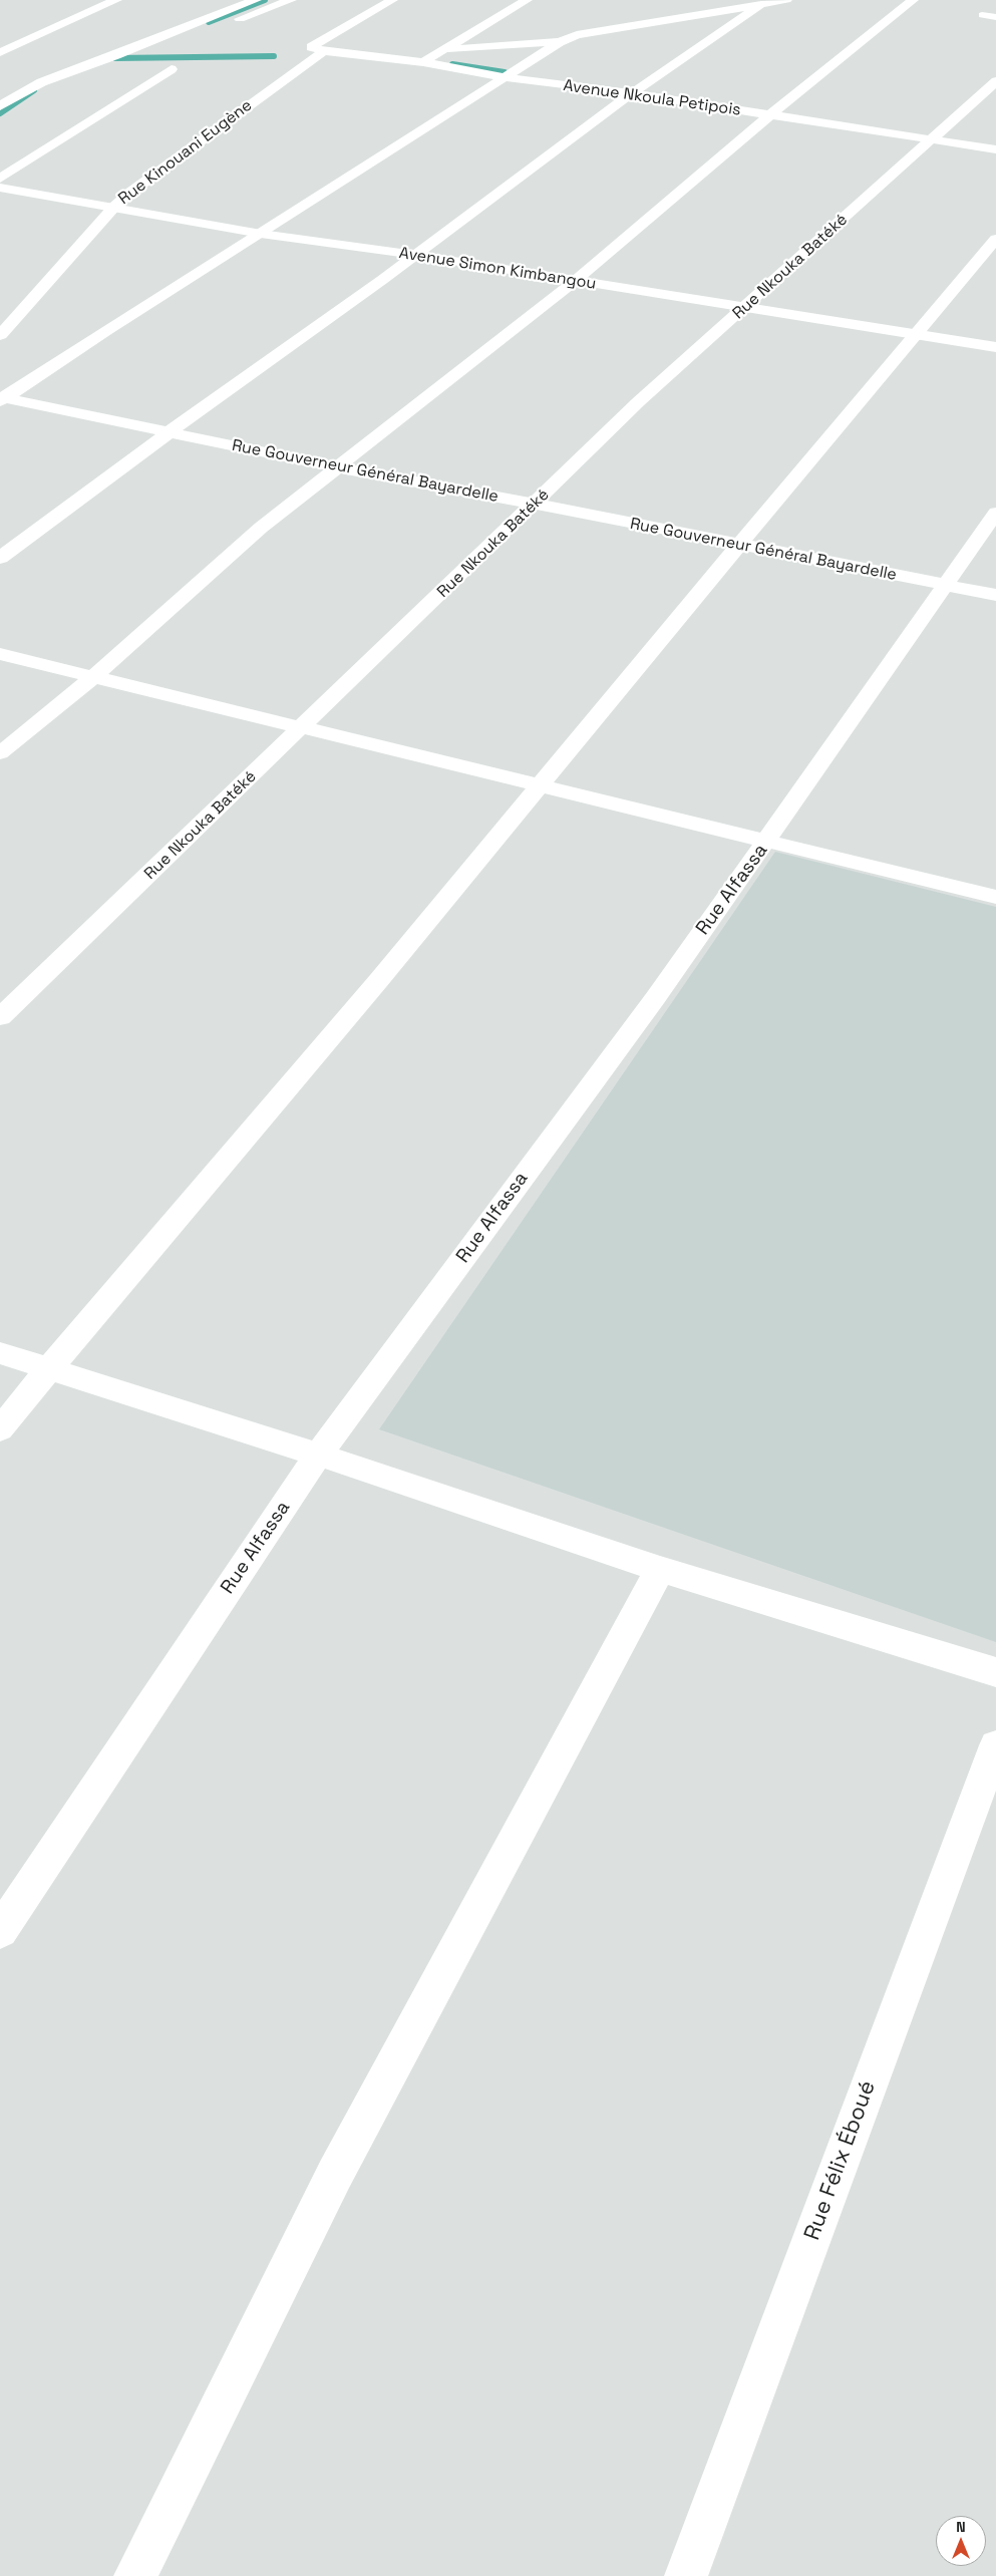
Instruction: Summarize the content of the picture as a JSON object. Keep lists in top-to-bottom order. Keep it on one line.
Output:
{"streets":{"street":["Avenue Nkoula Petipois","Rue Kinouani Eugène","Rue Nkouka Batéké","Avenue Simon Kimbangou","Rue Gouverneur Général Bayardelle","Rue Alfassa","Rue Félix Éboué"]},"crossings":[["Avenue Nkoula Petipois","Rue Kinouani Eugène"],["Avenue Nkoula Petipois","Rue Nkouka Batéké"],["Rue Kinouani Eugène","Avenue Simon Kimbangou"],["Rue Nkouka Batéké","Avenue Simon Kimbangou"],["Rue Nkouka Batéké","Rue Gouverneur Général Bayardelle"],["Rue Gouverneur Général Bayardelle","Rue Alfassa"]],"north":"top"}
